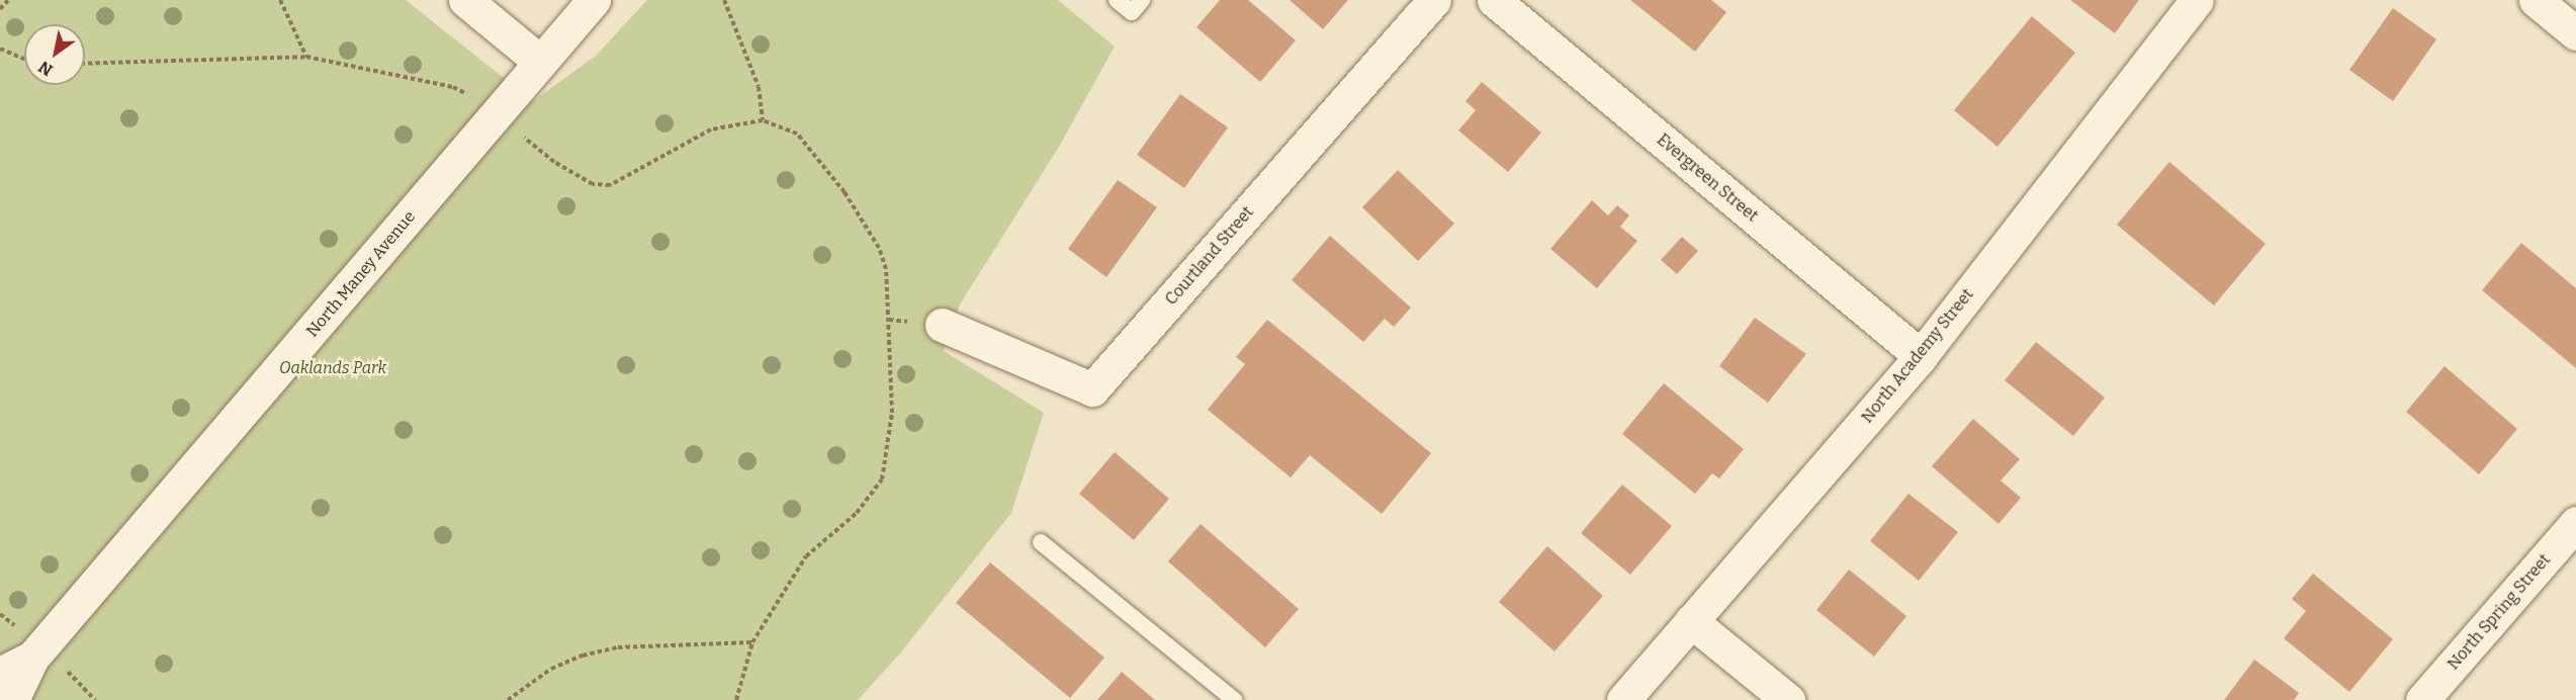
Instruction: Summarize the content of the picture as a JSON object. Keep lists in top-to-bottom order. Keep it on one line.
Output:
{"streets":{"street":["Evergreen Street","Courtland Street","North Maney Avenue","North Academy Street","North Spring Street"]},"crossings":[["Evergreen Street","North Academy Street"]],"parks":["Oaklands Park"],"north":"bottom left"}
